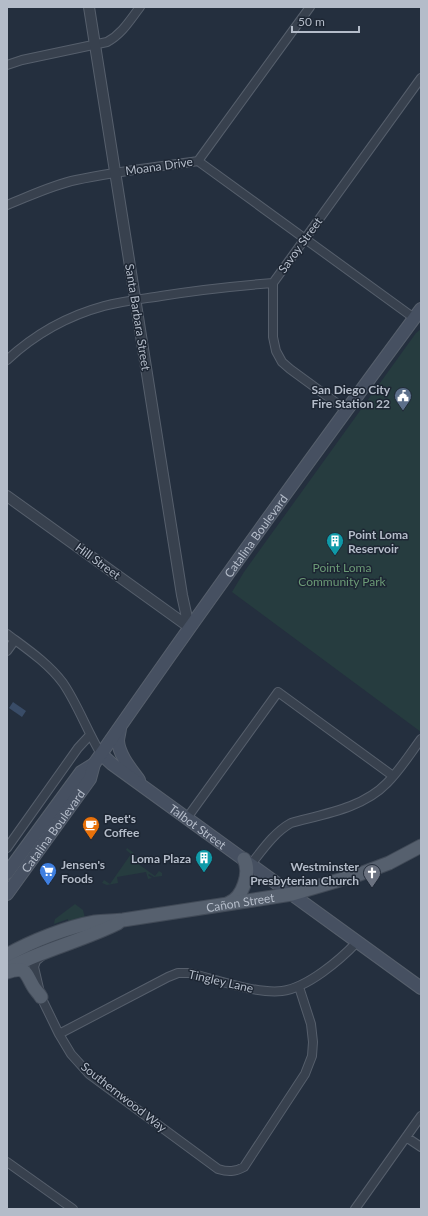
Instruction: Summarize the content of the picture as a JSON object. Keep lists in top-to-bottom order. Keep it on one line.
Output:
{"streets":{"main road":["Catalina Boulevard","Talbot Street","Cañon Street"],"street":["Moana Drive","Savoy Street","Santa Barbara Street","Hill Street","Tingley Lane","Southernwood Way"]},"crossings":[["Moana Drive","Santa Barbara Street"],["Savoy Street","Catalina Boulevard"],["Santa Barbara Street","Catalina Boulevard"],["Santa Barbara Street","Hill Street"],["Catalina Boulevard","Hill Street"],["Catalina Boulevard","Talbot Street"],["Talbot Street","Cañon Street"],["Talbot Street","Tingley Lane"],["Cañon Street","Southernwood Way"],["Tingley Lane","Southernwood Way"]],"parks":["Point Loma Community Park"],"places":{"public building":["San Diego City Fire Station 22"],"building":["Point Loma Reservoir","Loma Plaza"],"cafe":["Peet's Coffee"],"supermarket":["Jensen's Foods"],"church":["Westminster Presbyterian Church"]},"scale_bar":"50 m"}
